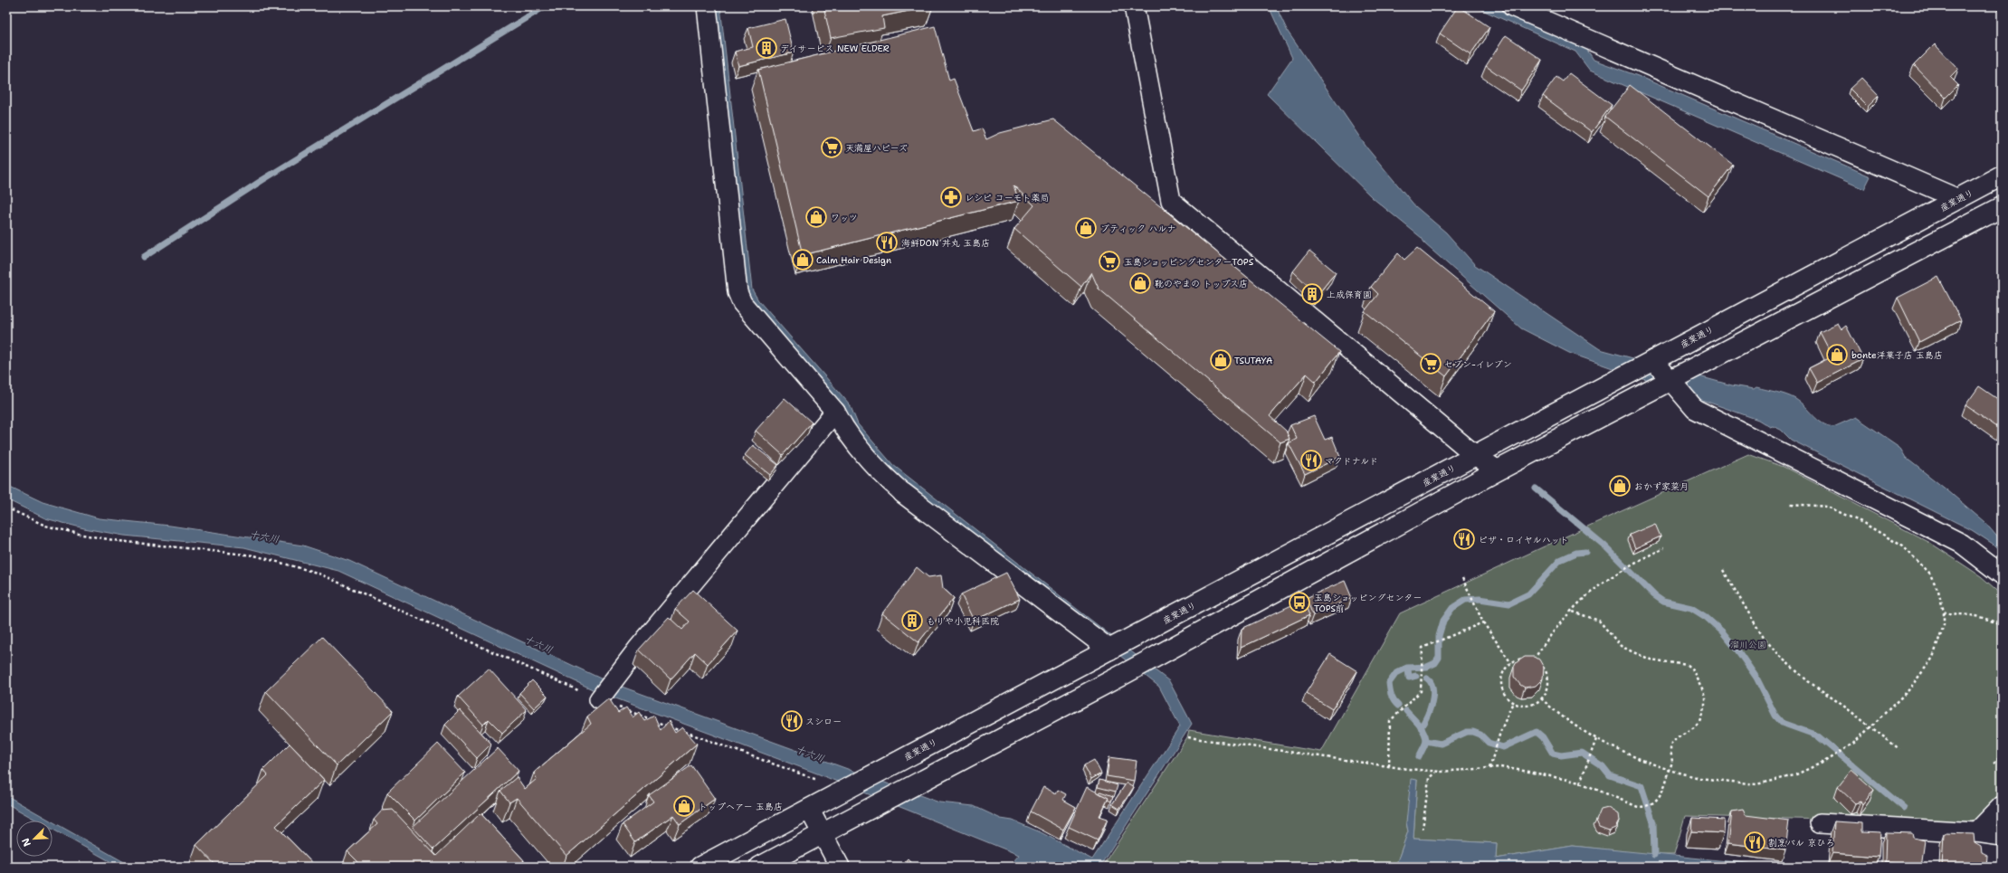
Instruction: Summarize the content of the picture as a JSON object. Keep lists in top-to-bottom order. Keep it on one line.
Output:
{"streets":{"street":["産業通り"]},"water":["十六川"],"parks":["溜川公園"],"places":{"building":["デイサービス NEW ELDER","上成保育園","もりや小児科医院"],"supermarket":["天満屋ハピーズ","玉島ショッピングセンターTOPS","セブン-イレブン"],"pharmacy":["レシピ コーモト薬局"],"shop":["ワッツ","ブティック ハルナ","Calm Hair Design","靴のやまの トップス店","bonte洋菓子店 玉島店","TSUTAYA","おかず家菜月","トップヘアー 玉島店"],"restaurant":["海鮮DON 丼丸 玉島店","マクドナルド","ピザ・ロイヤルハット","スシロー","割烹バル 京ひろ"],"bus stop":["玉島ショッピングセンター TOPS前"]},"north":"bottom left"}
